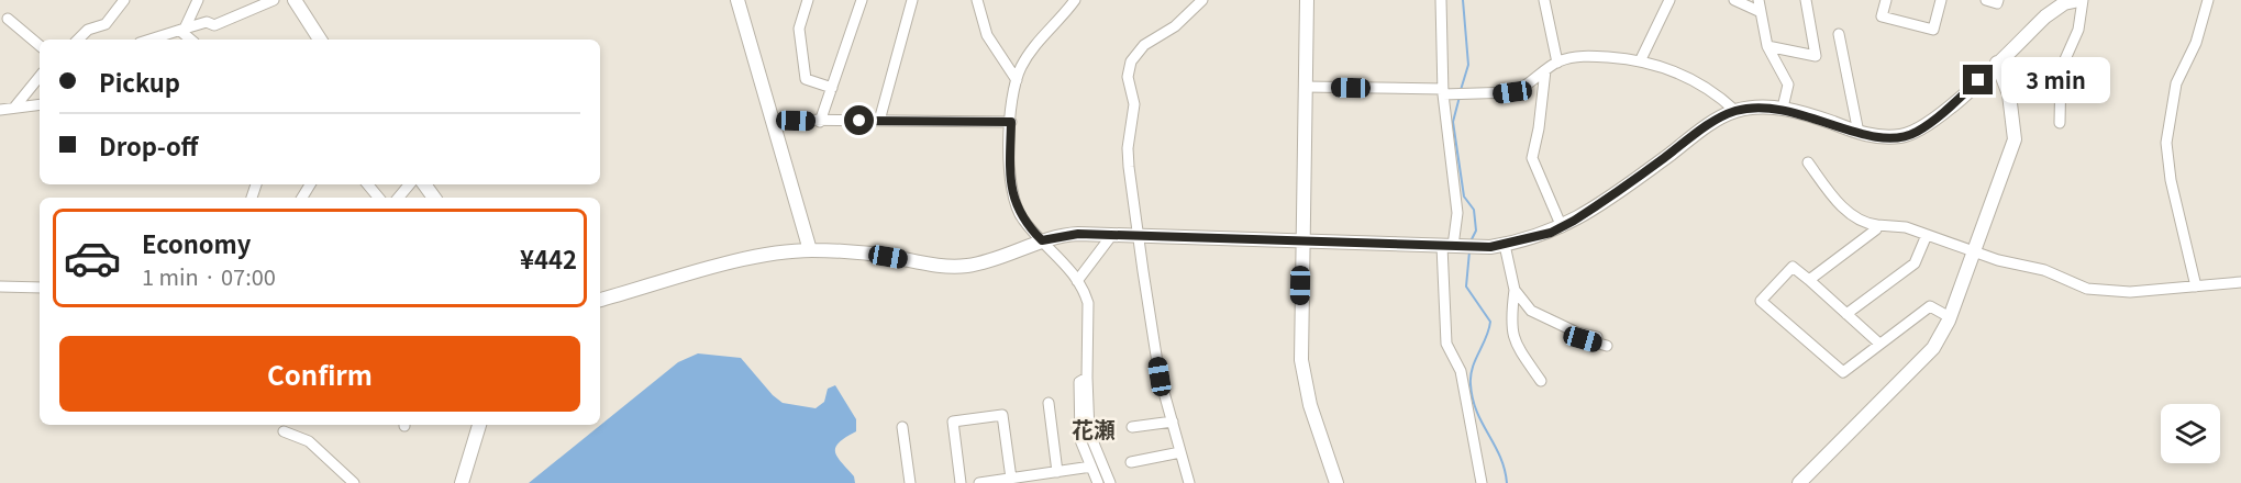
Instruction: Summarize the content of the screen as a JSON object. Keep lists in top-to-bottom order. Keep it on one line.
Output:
{"districts":["花瀬"],"page":{"banner":["Pickup","Drop-off"],"bubble":"3 min","list":[{"name":"Economy","note":"1 min · 07:00","value":"¥442"}],"buttons":"Confirm"}}
